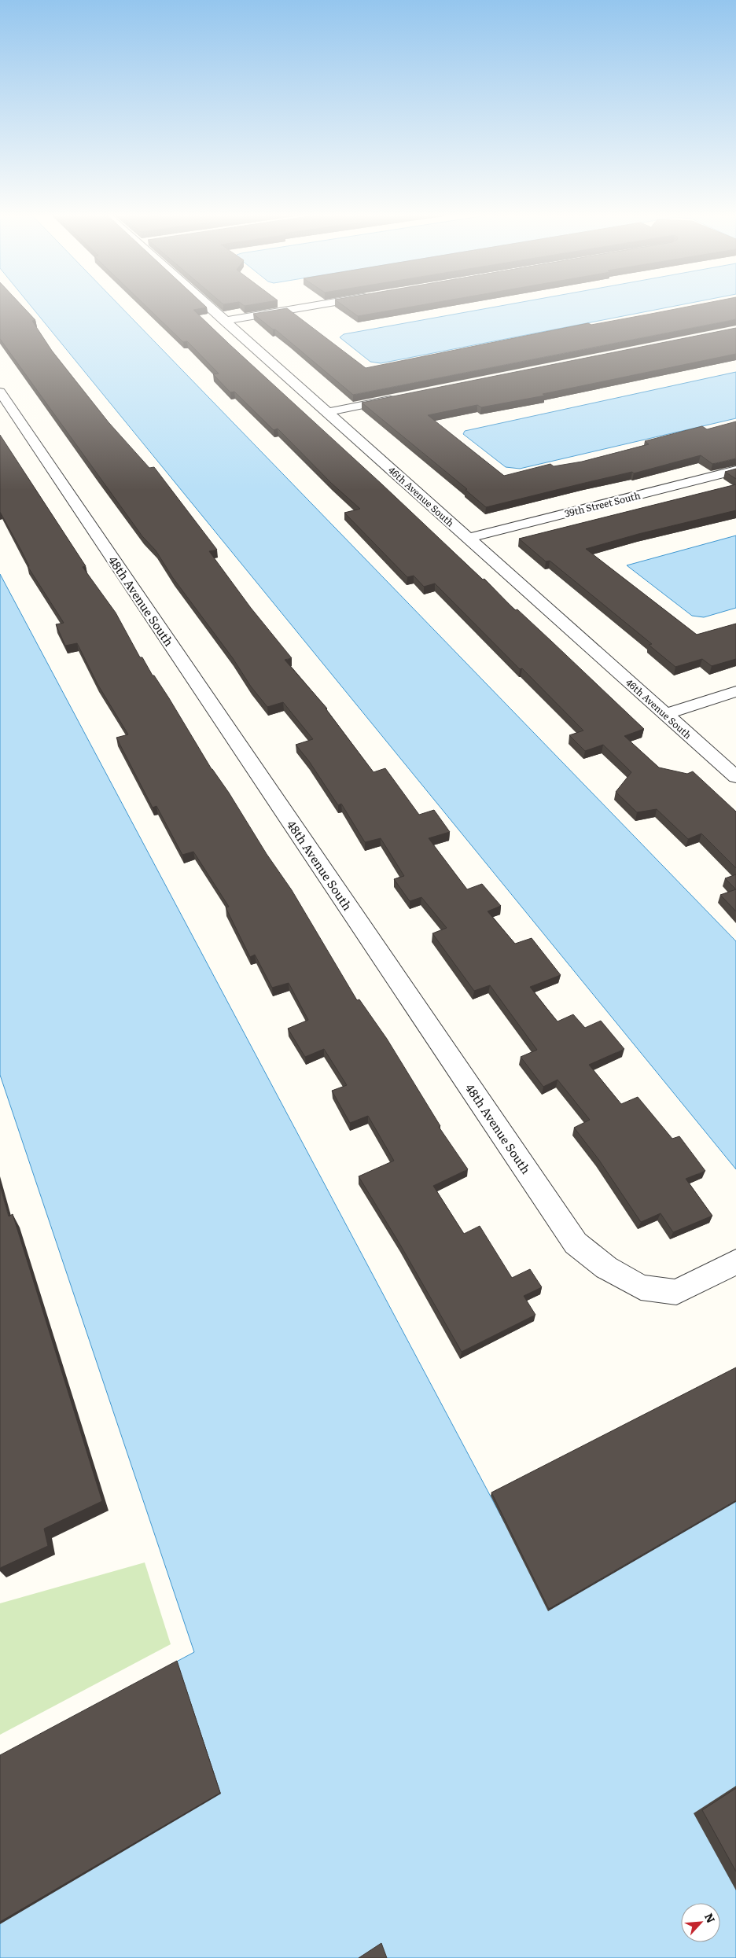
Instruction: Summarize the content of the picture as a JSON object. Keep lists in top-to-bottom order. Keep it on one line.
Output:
{"streets":{"street":["46th Avenue South","39th Street South","48th Avenue South"]},"crossings":[["46th Avenue South","39th Street South"]],"north":"top right"}
